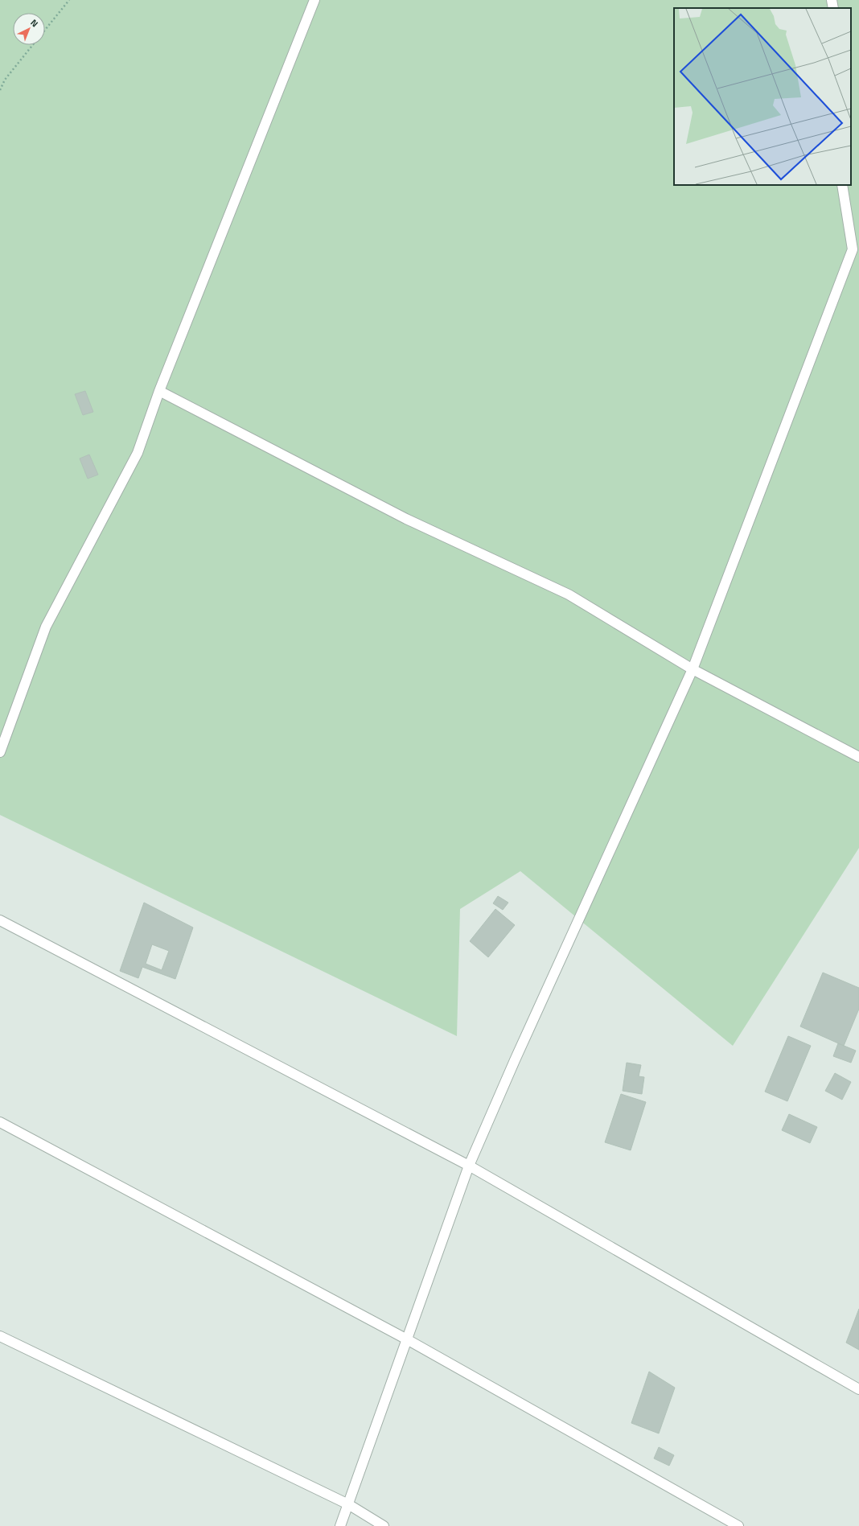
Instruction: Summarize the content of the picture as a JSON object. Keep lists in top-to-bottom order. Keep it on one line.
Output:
{"north":"top right"}
